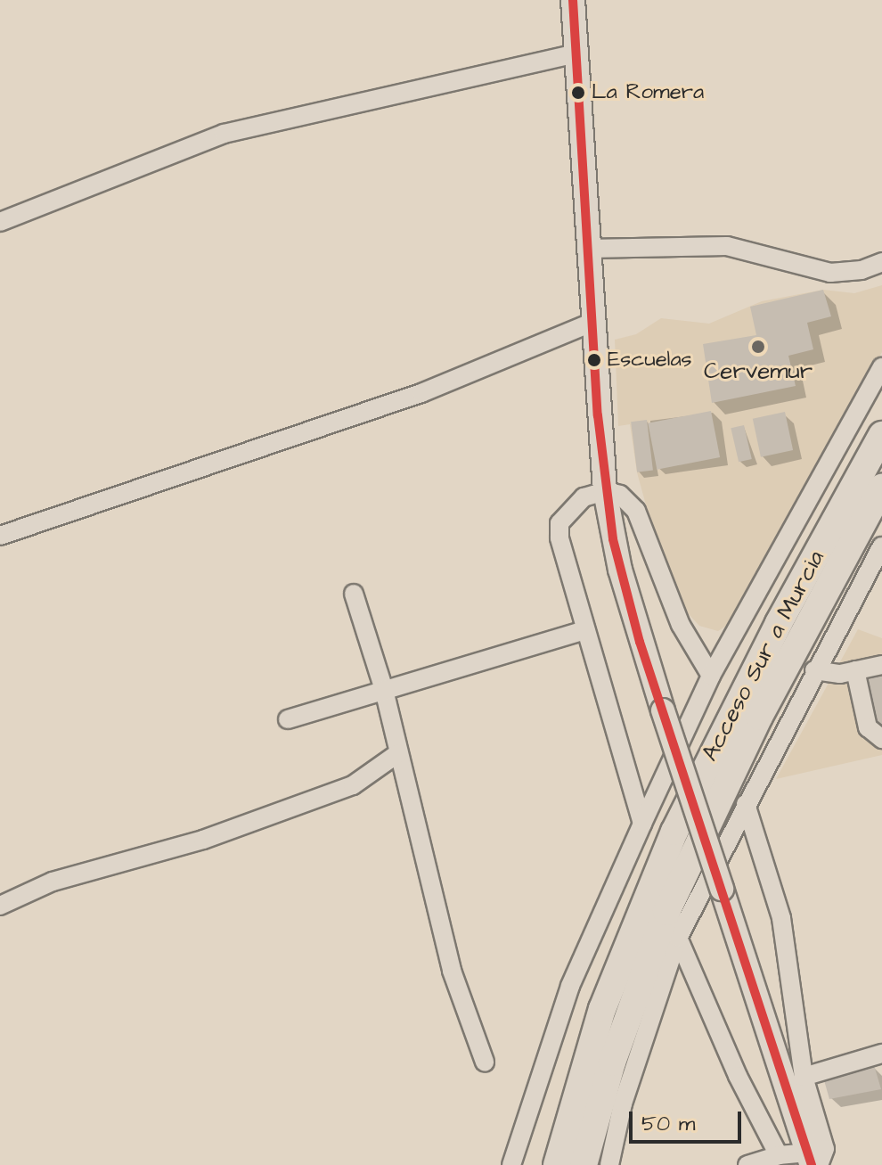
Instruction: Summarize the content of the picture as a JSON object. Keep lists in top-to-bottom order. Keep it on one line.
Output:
{"streets":{"highway":["Acceso Sur a Murcia"]},"places":["La Romera","Cervemur","Escuelas"],"scale_bar":"50 m"}
